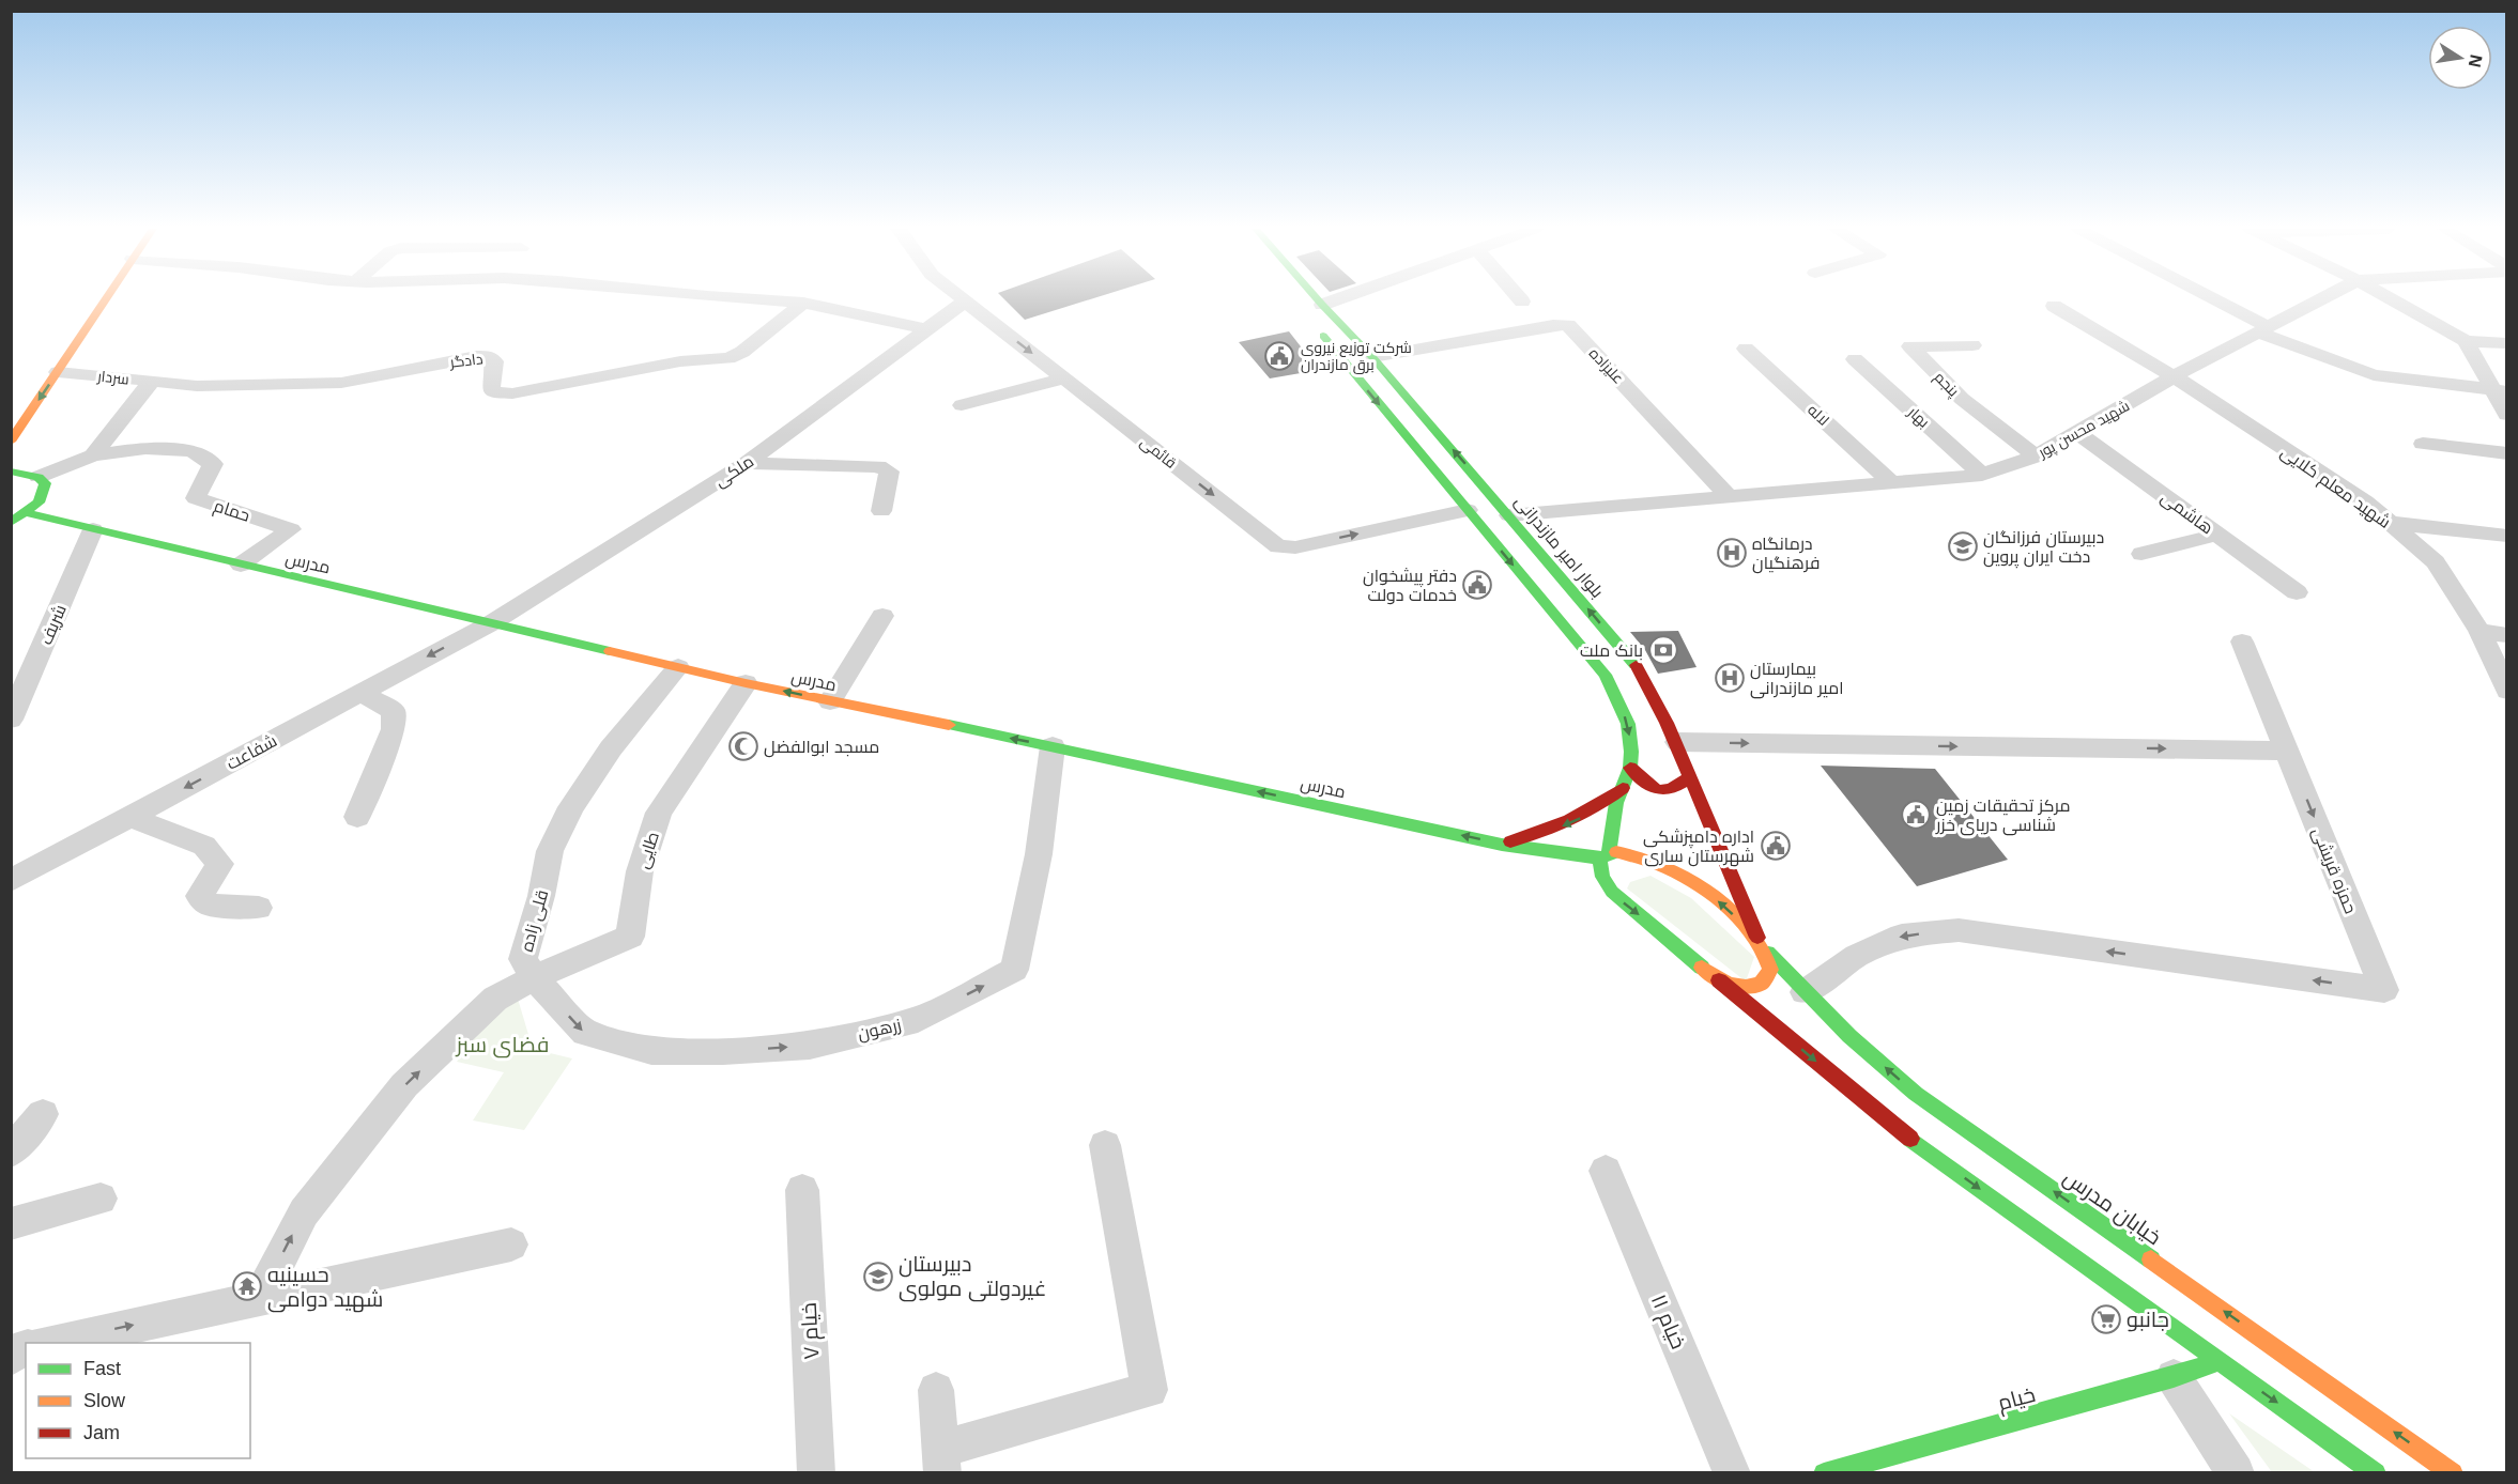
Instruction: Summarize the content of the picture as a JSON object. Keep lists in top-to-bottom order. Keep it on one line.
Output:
{"streets":{"main road":["بلوار امیر مازندرانی","مدرس","خیابان مدرس","خیام"],"street":["دادگر","علیزاده","سردار","پنجم","لاله","بهار","شهید محسن پور","قائمی","ملکی","شهید معلم کلایی","حمام","هاشمی","شریف","شفاعت","طایی","حمزه قریشی","قلی زاده","زرهون","خیام ۱۱","خیام ۷"]},"crossings":[["دادگر","سردار"],["علیزاده","شهید محسن پور"],["علیزاده","بلوار امیر مازندرانی"],["سردار","حمام"],["پنجم","شهید محسن پور"],["لاله","شهید محسن پور"],["بهار","شهید محسن پور"],["شهید محسن پور","شهید معلم کلایی"],["شهید محسن پور","هاشمی"],["شهید محسن پور","بلوار امیر مازندرانی"],["قائمی","ملکی"],["ملکی","مدرس"],["ملکی","شفاعت"],["حمام","مدرس"],["بلوار امیر مازندرانی","مدرس"],["بلوار امیر مازندرانی","خیابان مدرس"],["مدرس","شریف"],["مدرس","شفاعت"],["مدرس","طایی"],["مدرس","قلی زاده"],["مدرس","زرهون"],["مدرس","خیابان مدرس"],["طایی","قلی زاده"],["طایی","زرهون"],["حمزه قریشی","خیابان مدرس"],["قلی زاده","زرهون"]],"one_way":["قائمی","مدرس","شفاعت","قلی زاده"],"parks":["فضای سبز"],"places":{"public building":["شرکت توزیع نیروی برق مازندران","دفتر پیشخوان خدمات دولت","مرکز تحقیقات زمین شناسی دریای خزر","اداره دامپزشکی شهرستان ساری"],"school or university":["دبیرستان فرزانگان دخت ایران پروین","دبیرستان غیردولتی مولوی"],"hospital":["درمانگاه فرهنگیان","بیمارستان امیر مازندرانی"],"bank":["بانک ملت"],"mosque":["مسجد ابوالفضل"],"temple":["حسینیه شهید دوامی"],"supermarket":["جانبو"]},"legend":["Fast","Slow","Jam"],"north":"right"}
